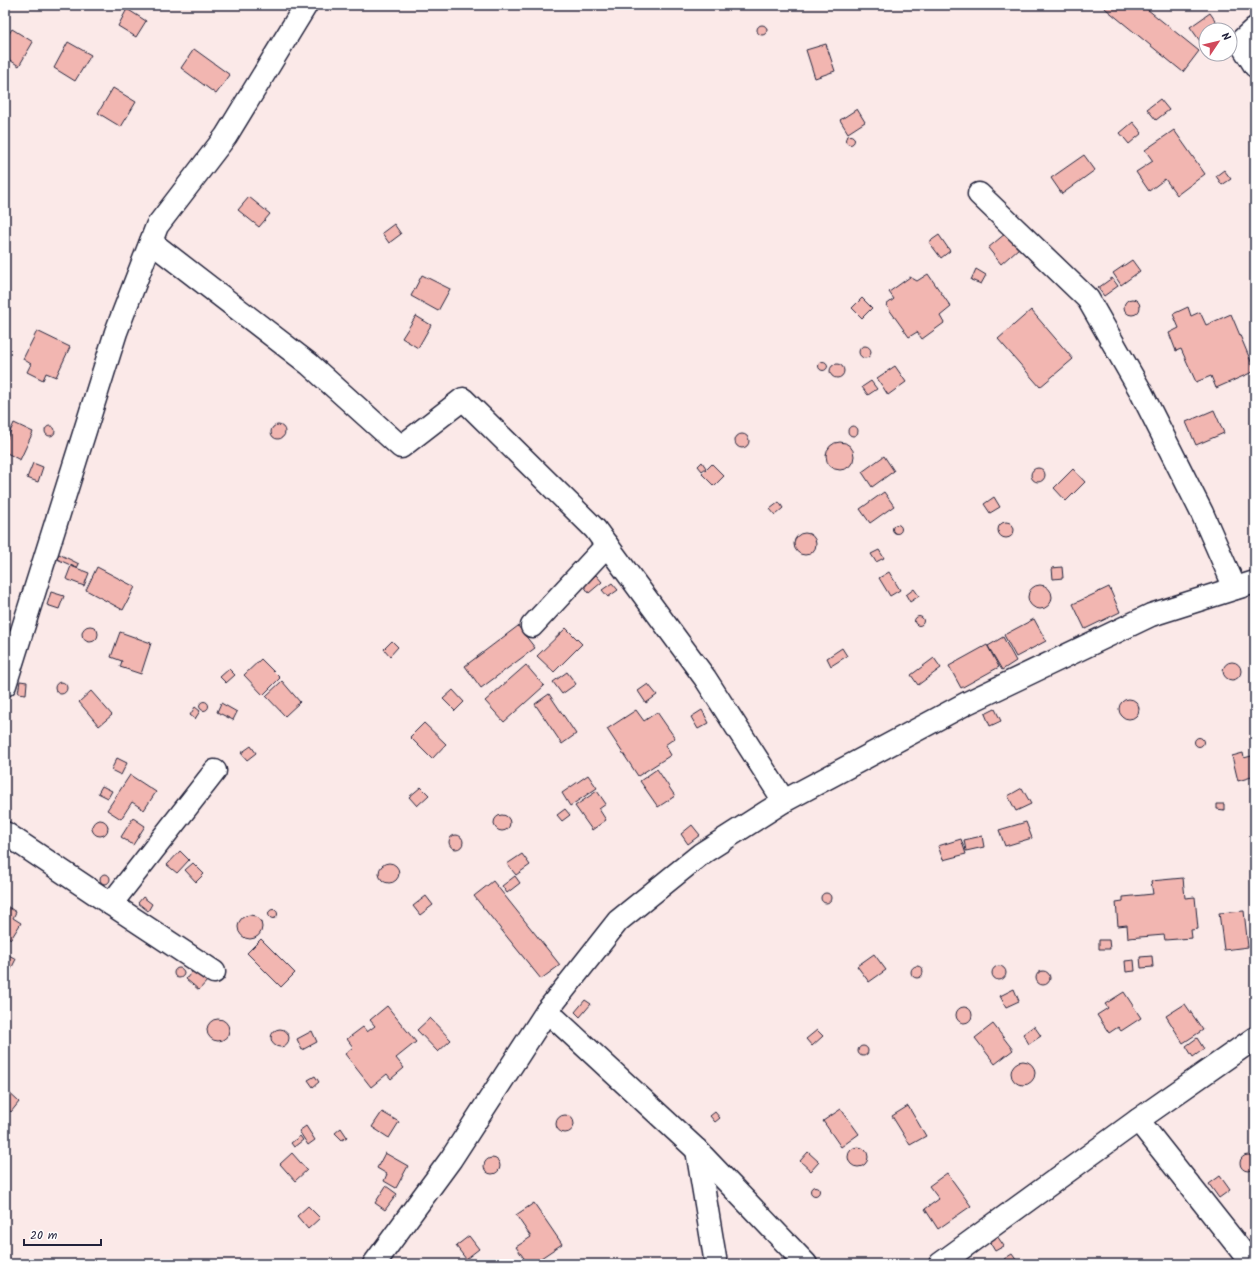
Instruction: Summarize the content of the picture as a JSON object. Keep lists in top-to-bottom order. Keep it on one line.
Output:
{"scale_bar":"20 m","north":"top right"}
